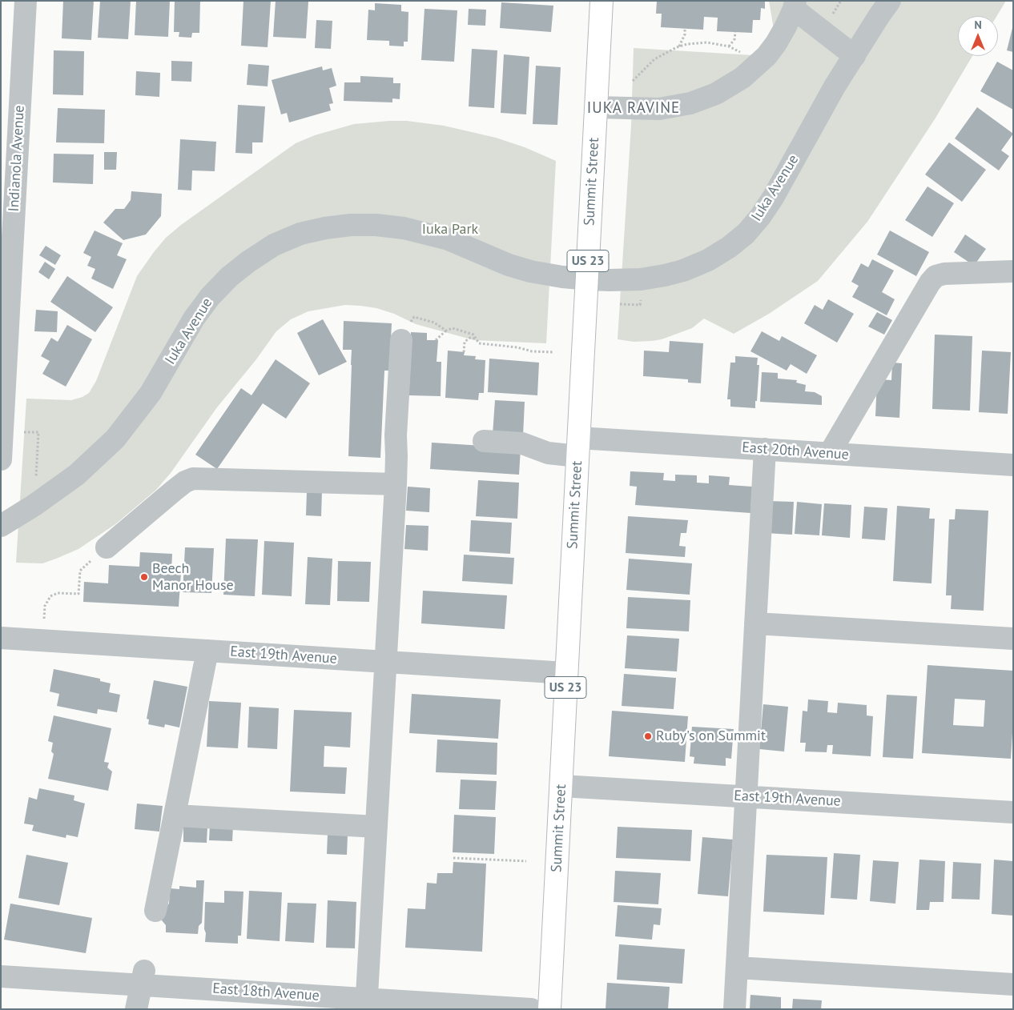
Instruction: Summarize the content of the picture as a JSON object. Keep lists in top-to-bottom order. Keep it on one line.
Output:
{"streets":{"main road":["Summit Street","US 23"],"street":["Indianola Avenue","Iuka Avenue","East 20th Avenue","East 19th Avenue","East 18th Avenue"]},"crossings":[["Summit Street","East 20th Avenue"],["Summit Street","East 19th Avenue"]],"districts":["IUKA RAVINE"],"parks":["Iuka Park"],"places":["Beech Manor House","Ruby's on Summit"],"north":"top"}
